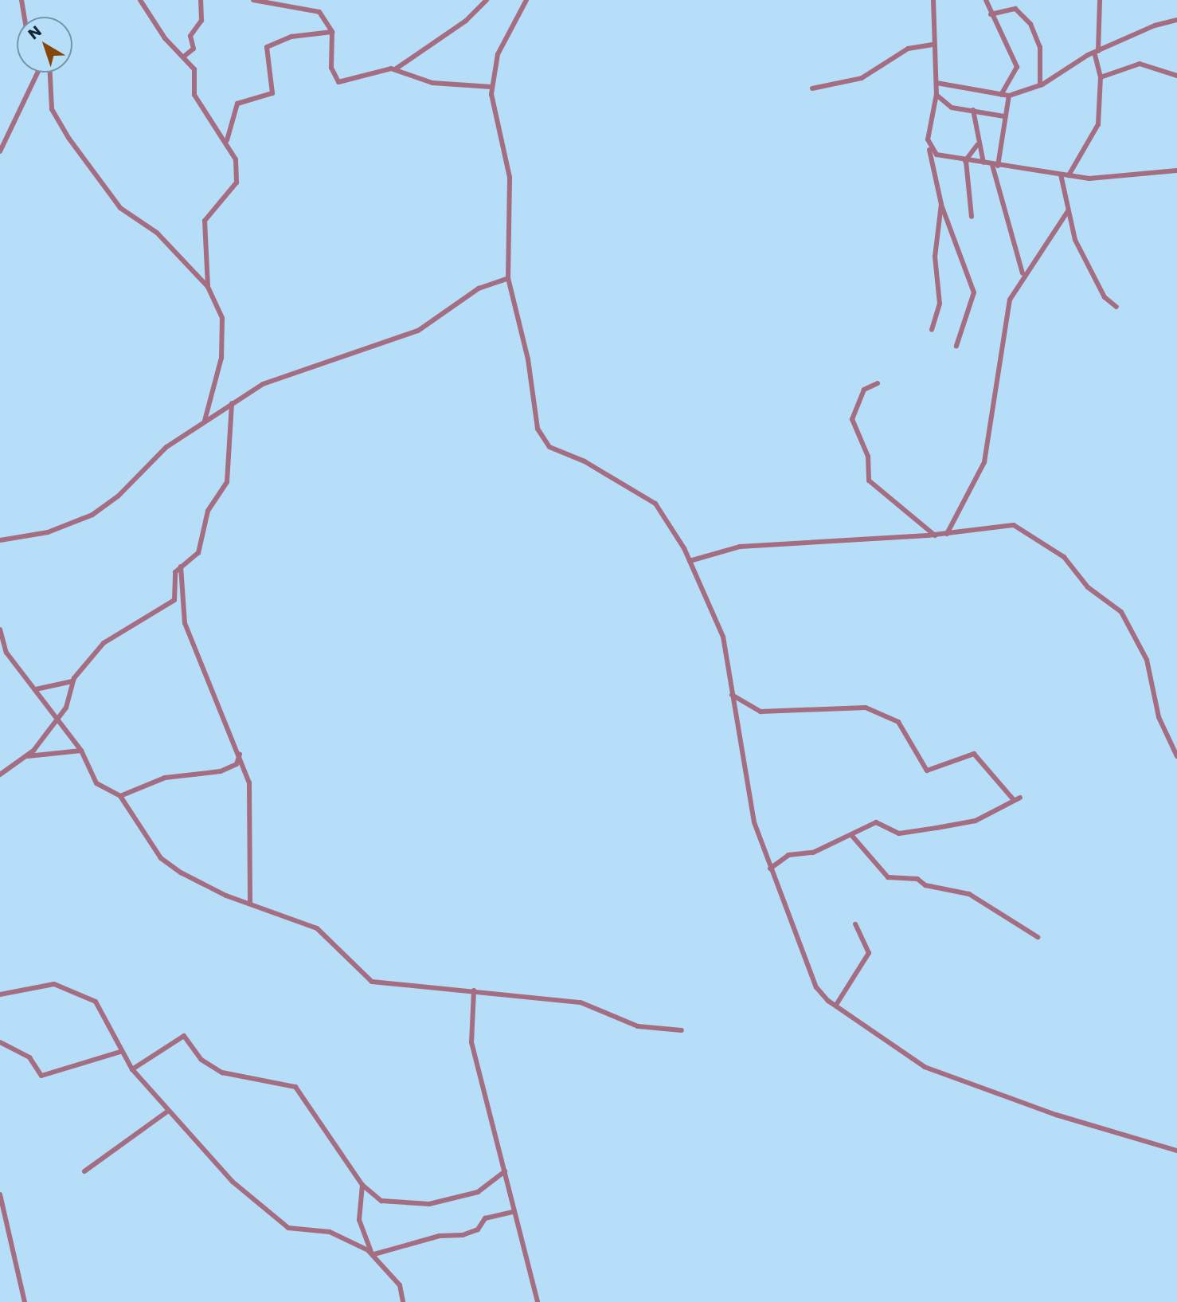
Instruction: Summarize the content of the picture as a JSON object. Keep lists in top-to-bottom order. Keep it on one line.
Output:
{"north":"top left"}
